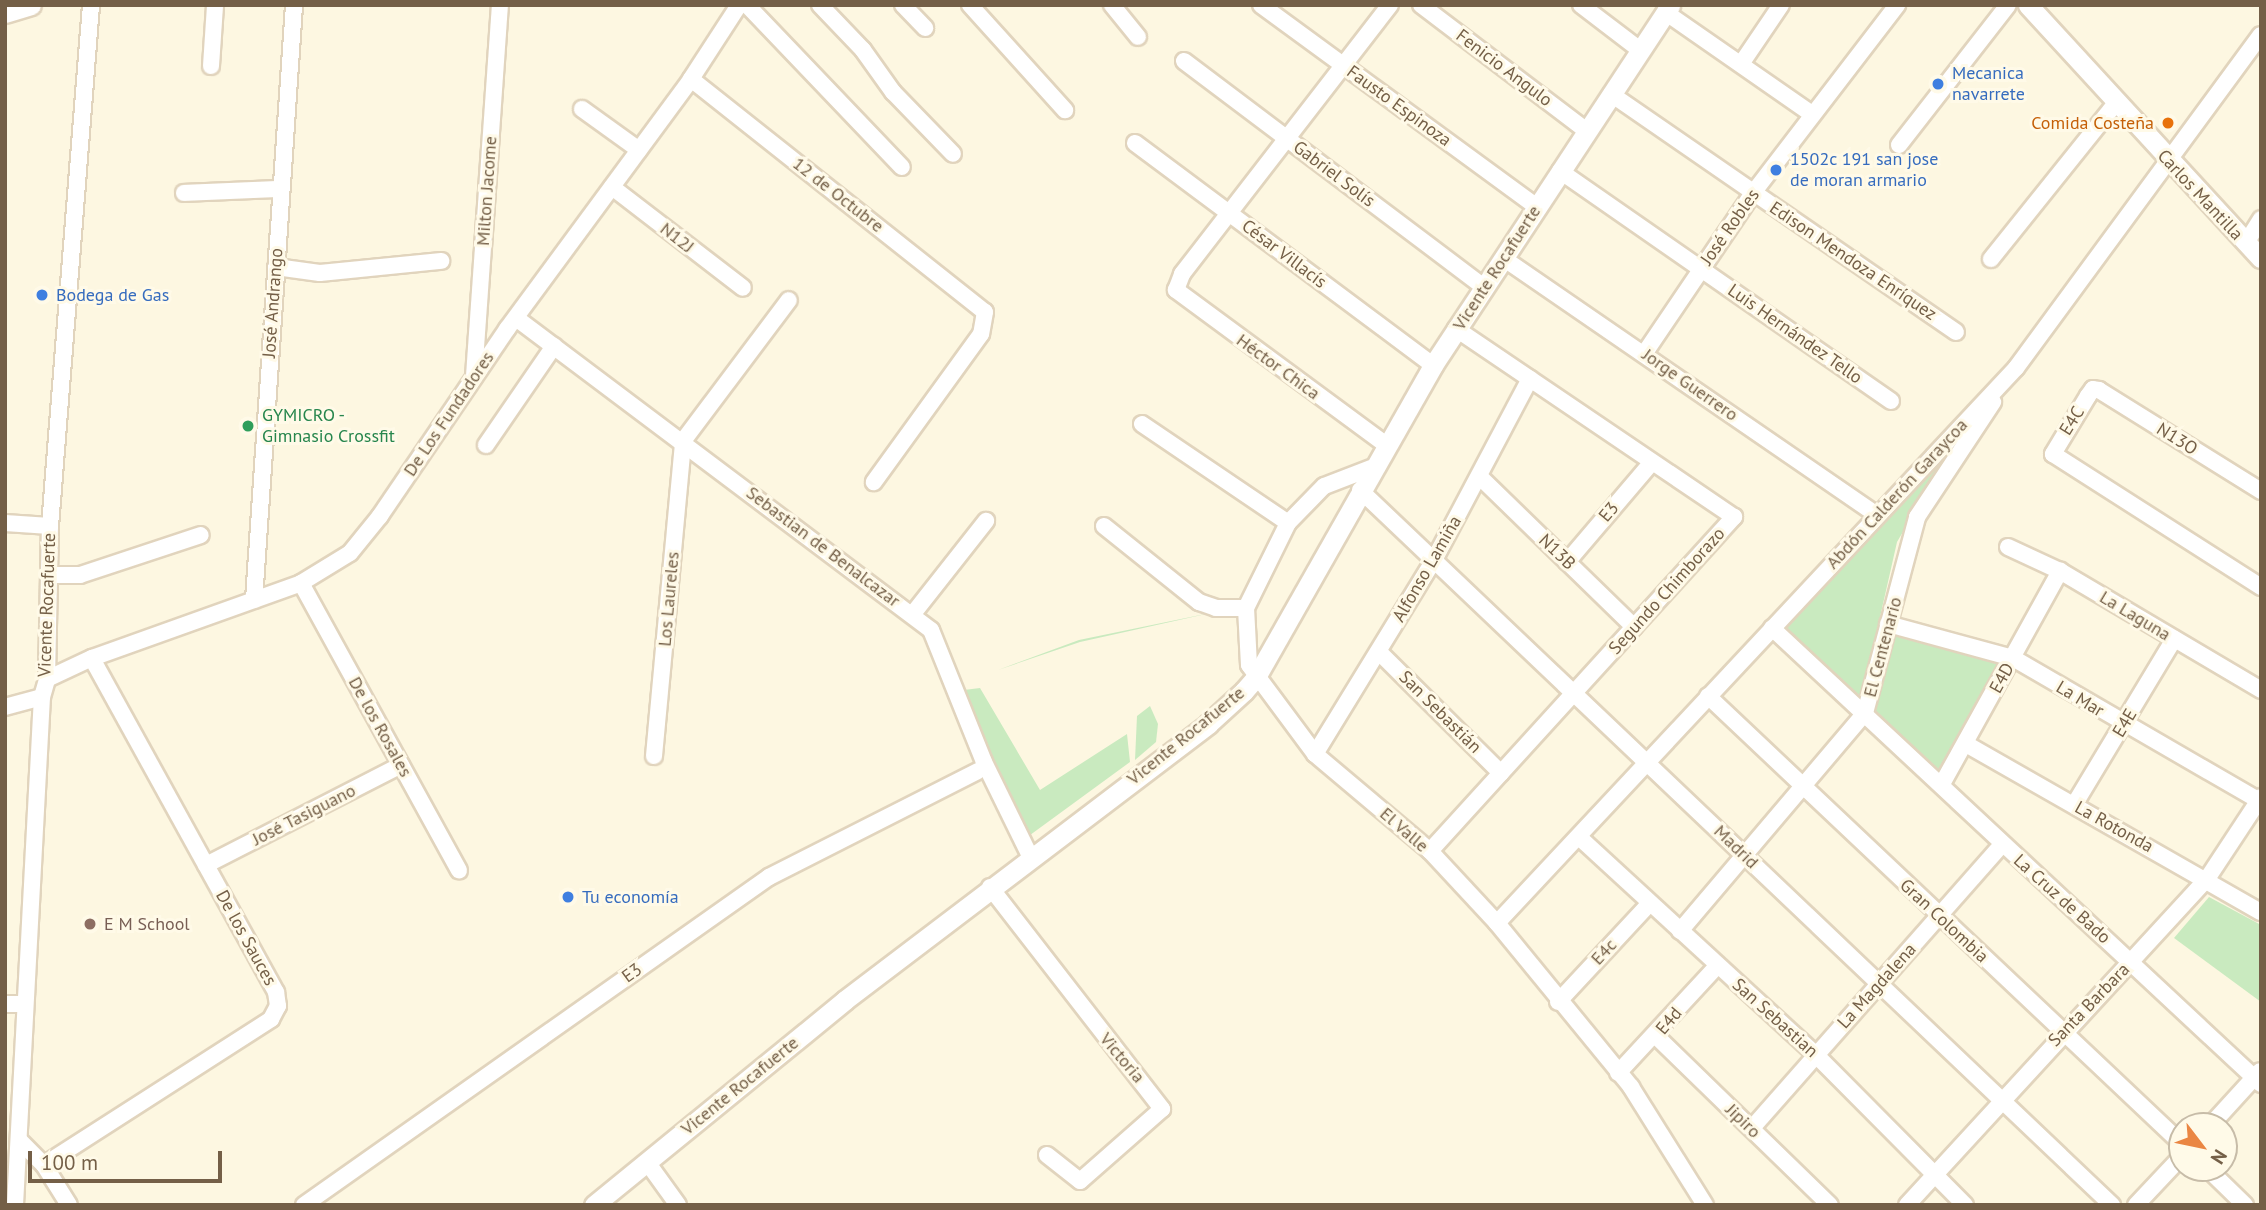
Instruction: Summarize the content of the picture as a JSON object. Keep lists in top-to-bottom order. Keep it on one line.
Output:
{"streets":{"street":["Fenicio Angulo","Fausto Espinoza","Gabriel Solís","Milton Jacome","12 de Octubre","Carlos Mantilla","José Robles","N12J","César Villacís","Edison Mendoza Enríquez","Vicente Rocafuerte","José Andrango","Luis Hernández Tello","Héctor Chica","Jorge Guerrero","De Los Fundadores","E4C","N13O","Abdón Calderón Garaycoa","E3","Sebastian de Benalcazar","N13B","Alfonso Lamiña","Segundo Chimborazo","Los Laureles","La Laguna","El Centenario","E4D","La Mar","San Sebastián","E4E","De los Rosales","José Tasiguano","La Rotonda","El Valle","Madrid","La Cruz de Bado","Gran Colombia","De los Sauces","E4c","La Magdalena","Santa Barbara","San Sebastian","E4d","Victoria","Jipiro"]},"crossings":[["Fenicio Angulo","Vicente Rocafuerte"],["Fausto Espinoza","Vicente Rocafuerte"],["Gabriel Solís","Vicente Rocafuerte"],["Milton Jacome","De Los Fundadores"],["Milton Jacome","Sebastian de Benalcazar"],["12 de Octubre","De Los Fundadores"],["Carlos Mantilla","Abdón Calderón Garaycoa"],["José Robles","Edison Mendoza Enríquez"],["José Robles","Luis Hernández Tello"],["José Robles","Jorge Guerrero"],["N12J","De Los Fundadores"],["César Villacís","Vicente Rocafuerte"],["César Villacís","Héctor Chica"],["Edison Mendoza Enríquez","Vicente Rocafuerte"],["Vicente Rocafuerte","Luis Hernández Tello"],["Vicente Rocafuerte","Héctor Chica"],["Vicente Rocafuerte","Jorge Guerrero"],["Vicente Rocafuerte","De Los Fundadores"],["Vicente Rocafuerte","Sebastian de Benalcazar"],["Vicente Rocafuerte","Segundo Chimborazo"],["Vicente Rocafuerte","El Valle"],["Vicente Rocafuerte","Madrid"],["Vicente Rocafuerte","Victoria"],["José Andrango","De Los Fundadores"],["Jorge Guerrero","Abdón Calderón Garaycoa"],["De Los Fundadores","Sebastian de Benalcazar"],["De Los Fundadores","De los Rosales"],["De Los Fundadores","De los Sauces"],["E4C","N13O"],["Abdón Calderón Garaycoa","El Centenario"],["Abdón Calderón Garaycoa","El Valle"],["Abdón Calderón Garaycoa","Madrid"],["Abdón Calderón Garaycoa","La Cruz de Bado"],["Abdón Calderón Garaycoa","Gran Colombia"],["Abdón Calderón Garaycoa","San Sebastian"],["E3","N13B"],["E3","Segundo Chimborazo"],["Sebastian de Benalcazar","Los Laureles"],["N13B","Alfonso Lamiña"],["N13B","Segundo Chimborazo"],["Alfonso Lamiña","Segundo Chimborazo"],["Alfonso Lamiña","San Sebastián"],["Alfonso Lamiña","El Valle"],["Alfonso Lamiña","Madrid"],["Segundo Chimborazo","San Sebastián"],["Segundo Chimborazo","El Valle"],["Segundo Chimborazo","Madrid"],["La Laguna","E4D"],["La Laguna","E4E"],["El Centenario","La Mar"],["El Centenario","Madrid"],["El Centenario","La Cruz de Bado"],["El Centenario","Gran Colombia"],["El Centenario","San Sebastian"],["E4D","La Mar"],["E4D","La Rotonda"],["E4D","La Cruz de Bado"],["La Mar","E4E"],["La Mar","Santa Barbara"],["E4E","La Rotonda"],["De los Rosales","José Tasiguano"],["José Tasiguano","De los Sauces"],["La Rotonda","Santa Barbara"],["El Valle","E4c"],["El Valle","E4d"],["Madrid","La Magdalena"],["Madrid","Santa Barbara"],["La Cruz de Bado","La Magdalena"],["La Cruz de Bado","Santa Barbara"],["Gran Colombia","La Magdalena"],["Gran Colombia","Santa Barbara"],["E4c","San Sebastian"],["La Magdalena","San Sebastian"],["La Magdalena","Jipiro"],["Santa Barbara","San Sebastian"],["San Sebastian","E4d"],["E4d","Jipiro"]],"places":["Mecanica navarrete","Comida Costeña","1502c 191 san jose de moran armario","Bodega de Gas","GYMICRO - Gimnasio Crossfit","Tu economía","E M School"],"scale_bar":"100 m","north":"bottom right"}
